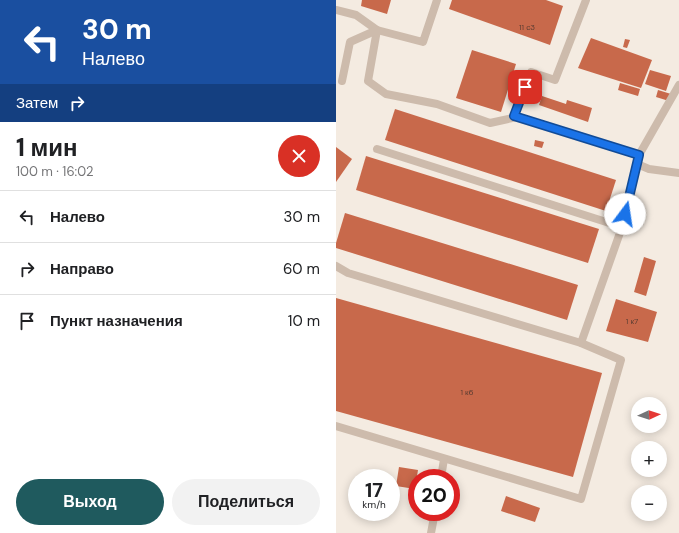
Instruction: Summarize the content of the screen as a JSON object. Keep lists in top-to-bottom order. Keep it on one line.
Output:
{"house_numbers":["11 с3","1 к7","1 к6"],"north":"right","page":{"turn":["30 m","Налево"],"then":"Затем","heading":["1 мин","100 m · 16:02"],"list":[{"name":"Налево","value":"30 m"},{"name":"Направо","value":"60 m"},{"name":"Пункт назначения","value":"10 m"}],"map_buttons":["+","−"],"speed":"17 km/h","limit":"20","buttons":["Выход","Поделиться"]}}
